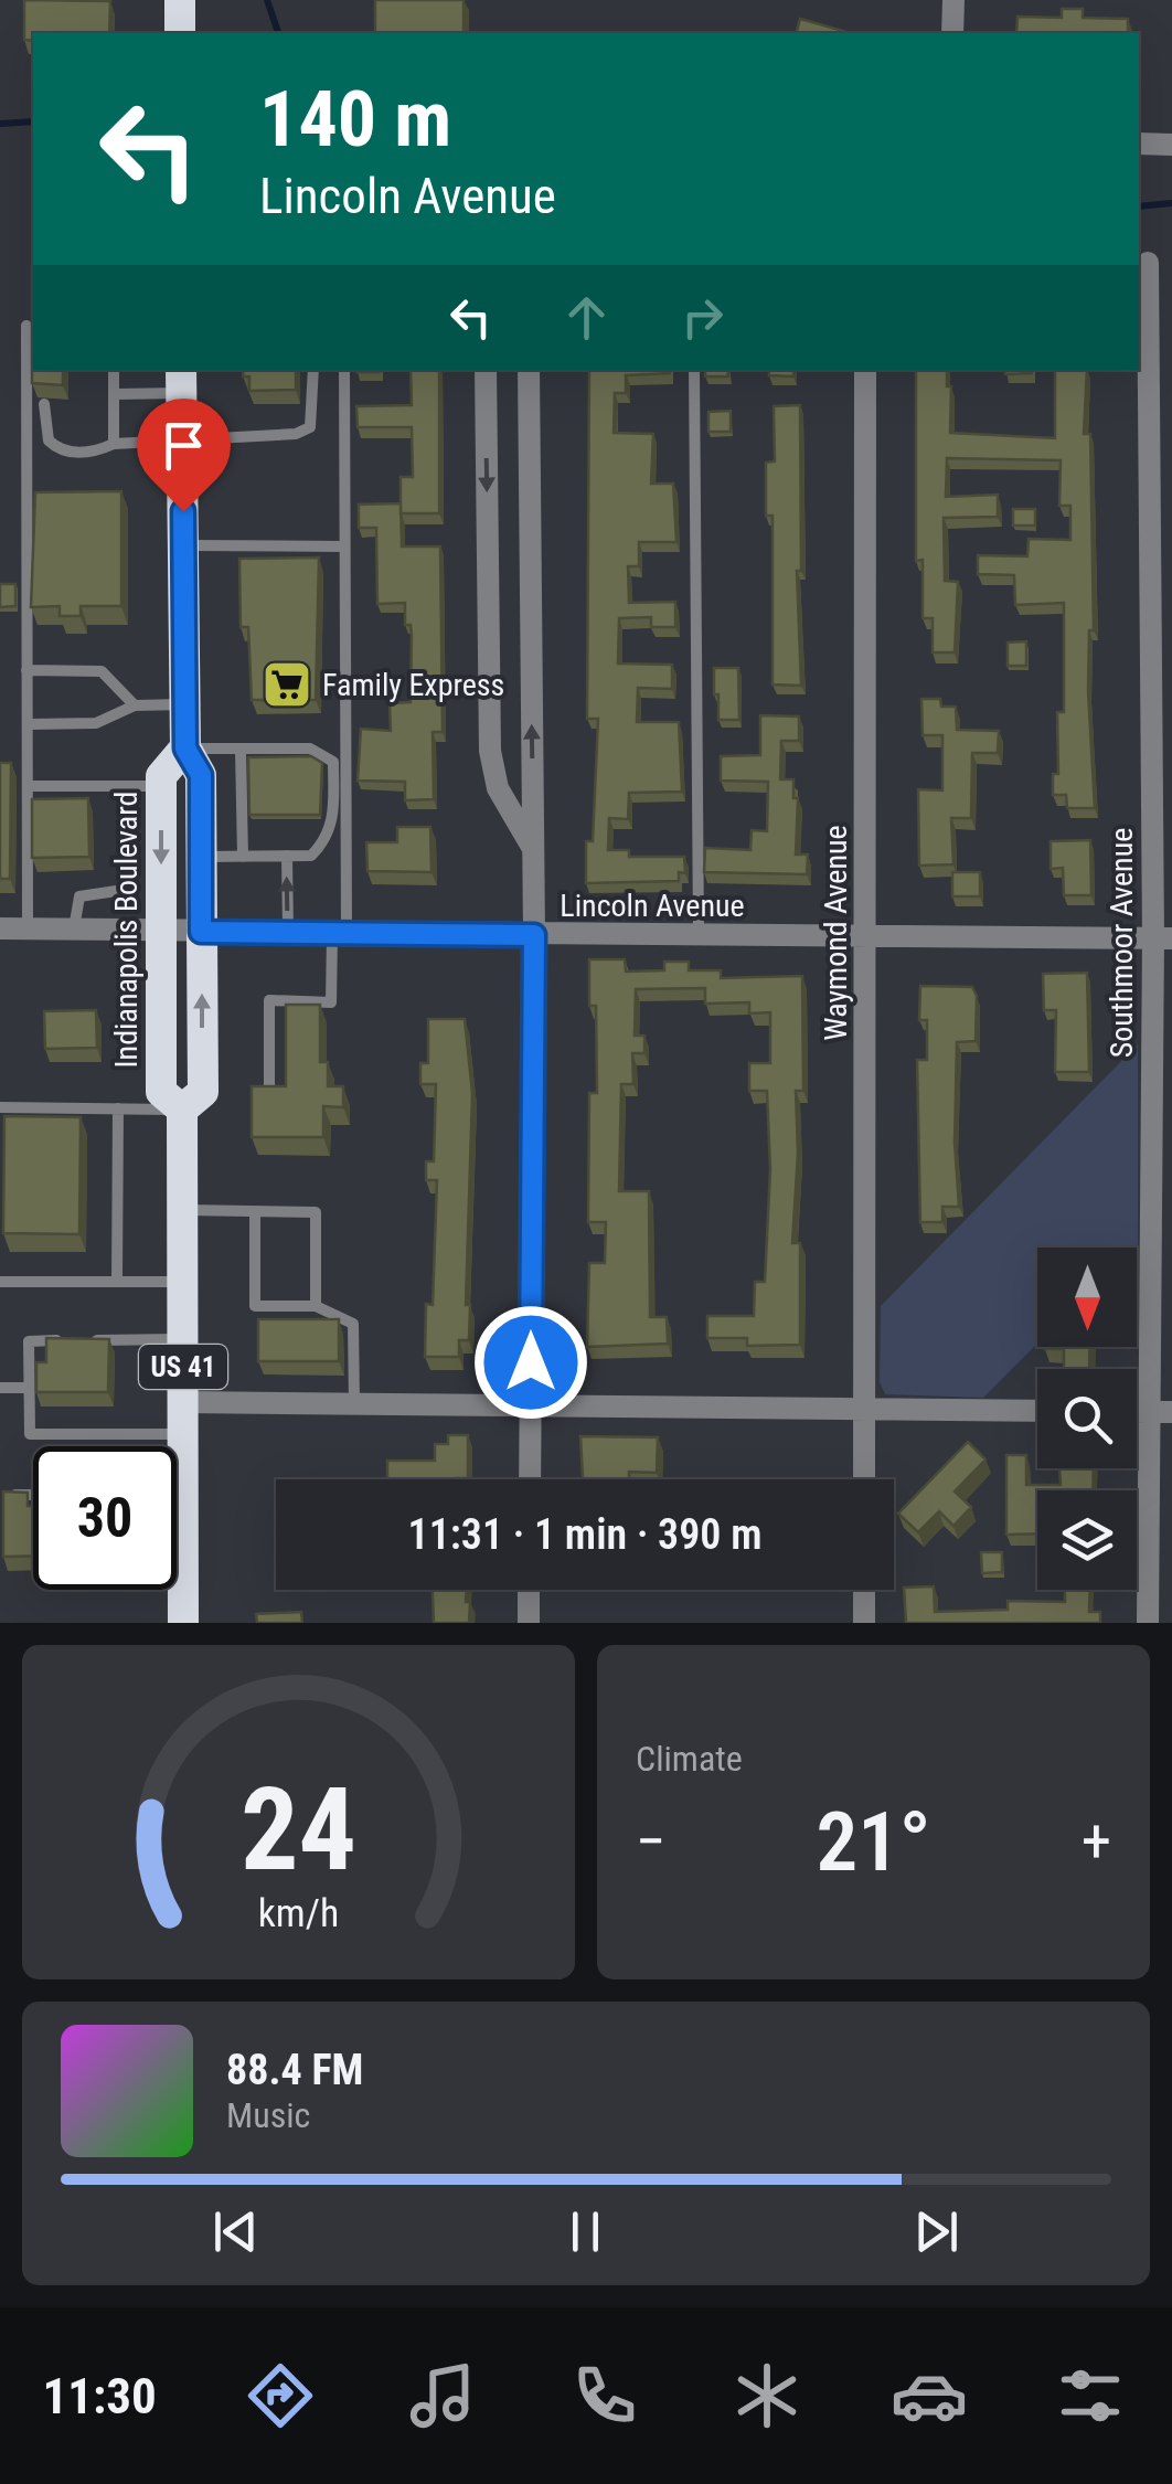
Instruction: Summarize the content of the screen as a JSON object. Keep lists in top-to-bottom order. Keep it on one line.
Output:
{"streets":{"highway":["Indianapolis Boulevard","US 41"],"street":["Lincoln Avenue","Waymond Avenue","Southmoor Avenue"]},"crossings":[["Lincoln Avenue","Indianapolis Boulevard"],["Lincoln Avenue","Waymond Avenue"],["Lincoln Avenue","Southmoor Avenue"]],"places":{"supermarket":["Family Express"]},"north":"bottom","page":{"turn":["140 m","Lincoln Avenue"],"limit":"30","trip":"11:31 · 1 min · 390 m","tile":"Climate","heat":["−","21°","+"],"song":["88.4 FM","Music"],"tabs":"11:30","gauge":["24","km/h"]}}
